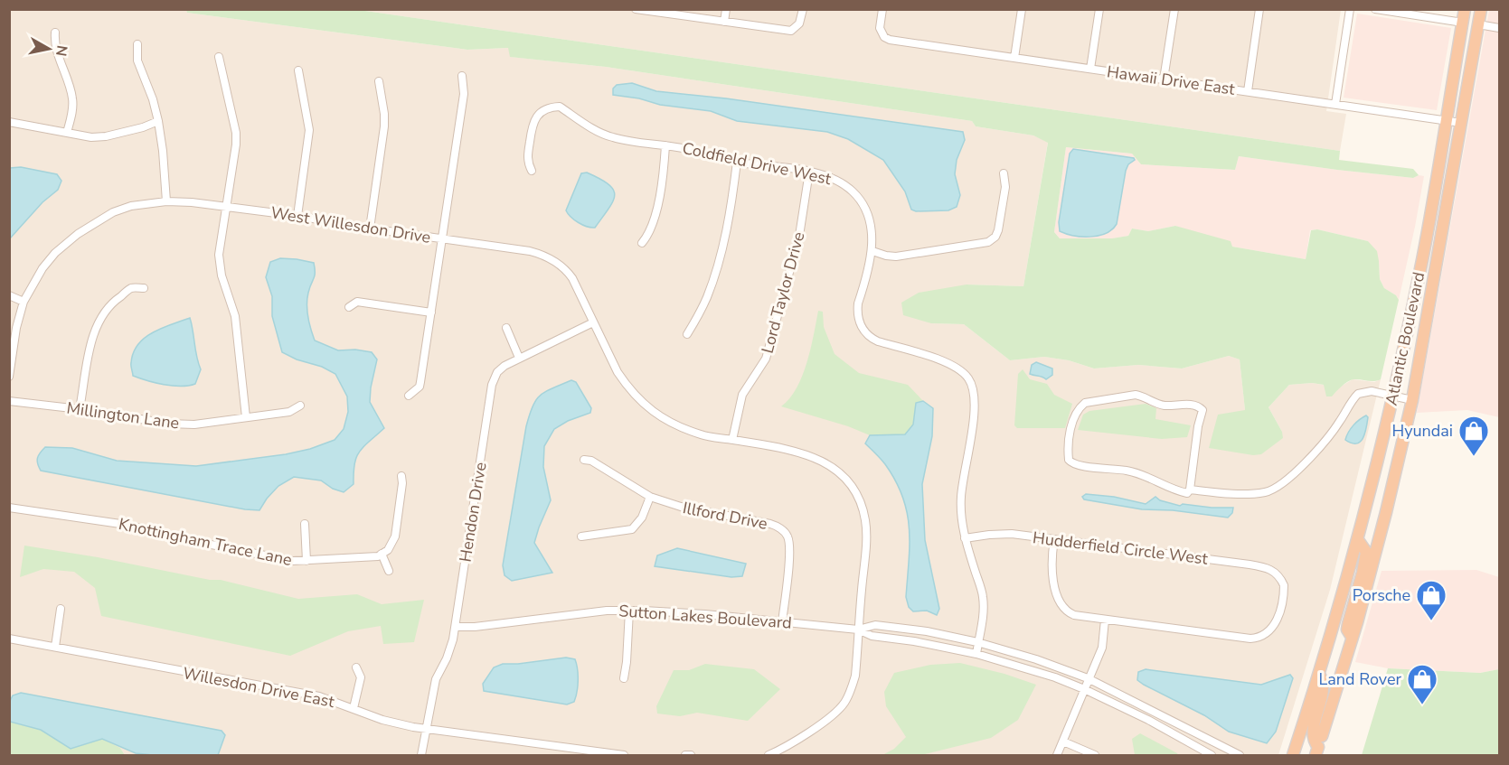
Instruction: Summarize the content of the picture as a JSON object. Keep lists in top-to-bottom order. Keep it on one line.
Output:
{"streets":{"highway":["Atlantic Boulevard"],"street":["Hawaii Drive East","Coldfield Drive West","West Willesdon Drive","Lord Taylor Drive","Millington Lane","Hendon Drive","Illford Drive","Knottingham Trace Lane","Hudderfield Circle West","Sutton Lakes Boulevard","Willesdon Drive East"]},"crossings":[["Hawaii Drive East","Atlantic Boulevard"],["Coldfield Drive West","Lord Taylor Drive"],["Coldfield Drive West","Hudderfield Circle West"],["Coldfield Drive West","Sutton Lakes Boulevard"],["West Willesdon Drive","Lord Taylor Drive"],["West Willesdon Drive","Hendon Drive"],["West Willesdon Drive","Sutton Lakes Boulevard"],["Hendon Drive","Sutton Lakes Boulevard"],["Hendon Drive","Willesdon Drive East"],["Illford Drive","Sutton Lakes Boulevard"]],"places":{"shop":["Hyundai","Porsche","Land Rover"]},"north":"right"}
